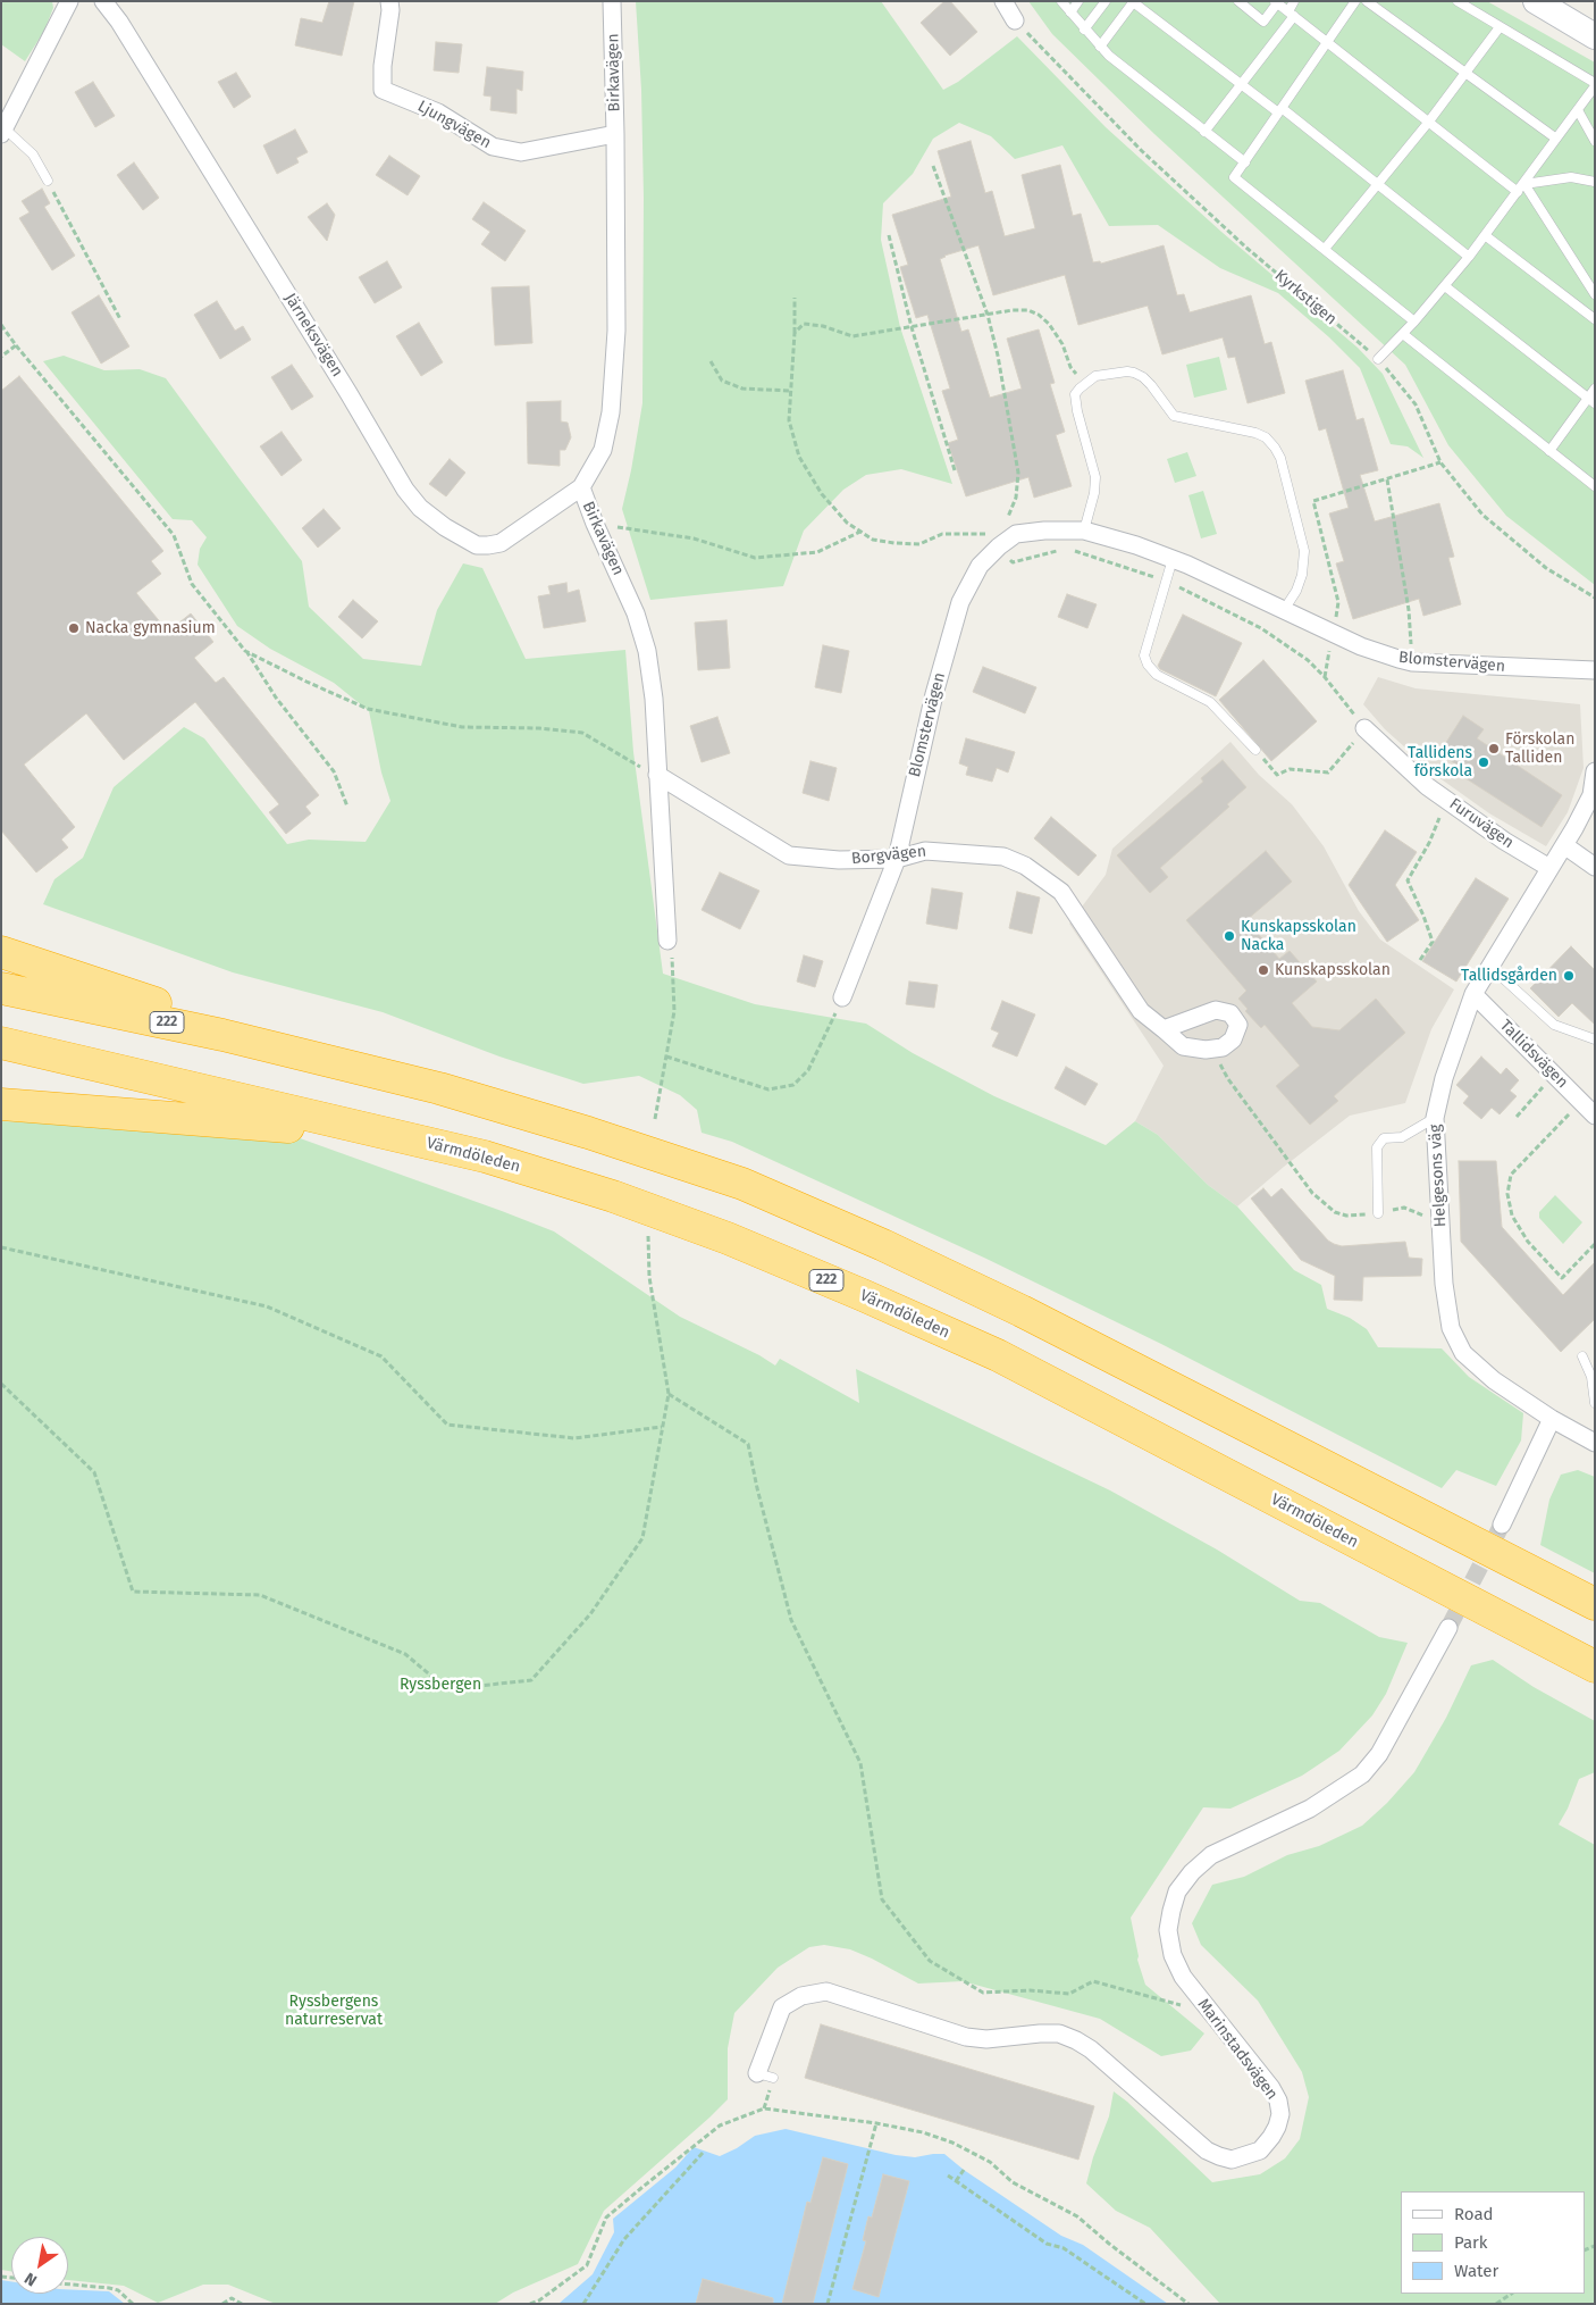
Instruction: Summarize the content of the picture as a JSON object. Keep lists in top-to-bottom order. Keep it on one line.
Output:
{"streets":{"highway":["222","Värmdöleden"],"street":["Birkavägen","Ljungvägen","Järneksvägen","Blomstervägen","Furuvägen","Borgvägen","Tallidsvägen","Helgesons väg","Marinstadsvägen"],"path":["Kyrkstigen"]},"crossings":[["Birkavägen","Ljungvägen"],["Birkavägen","Järneksvägen"],["Birkavägen","Borgvägen"],["Blomstervägen","Borgvägen"],["Furuvägen","Helgesons väg"],["Tallidsvägen","Helgesons väg"]],"parks":["Ryssbergen","Ryssbergens naturreservat"],"places":["Nacka gymnasium","Förskolan Talliden","Tallidens förskola","Kunskapsskolan Nacka","Kunskapsskolan","Tallidsgården"],"legend":["Road","Park","Water"],"north":"bottom left"}
